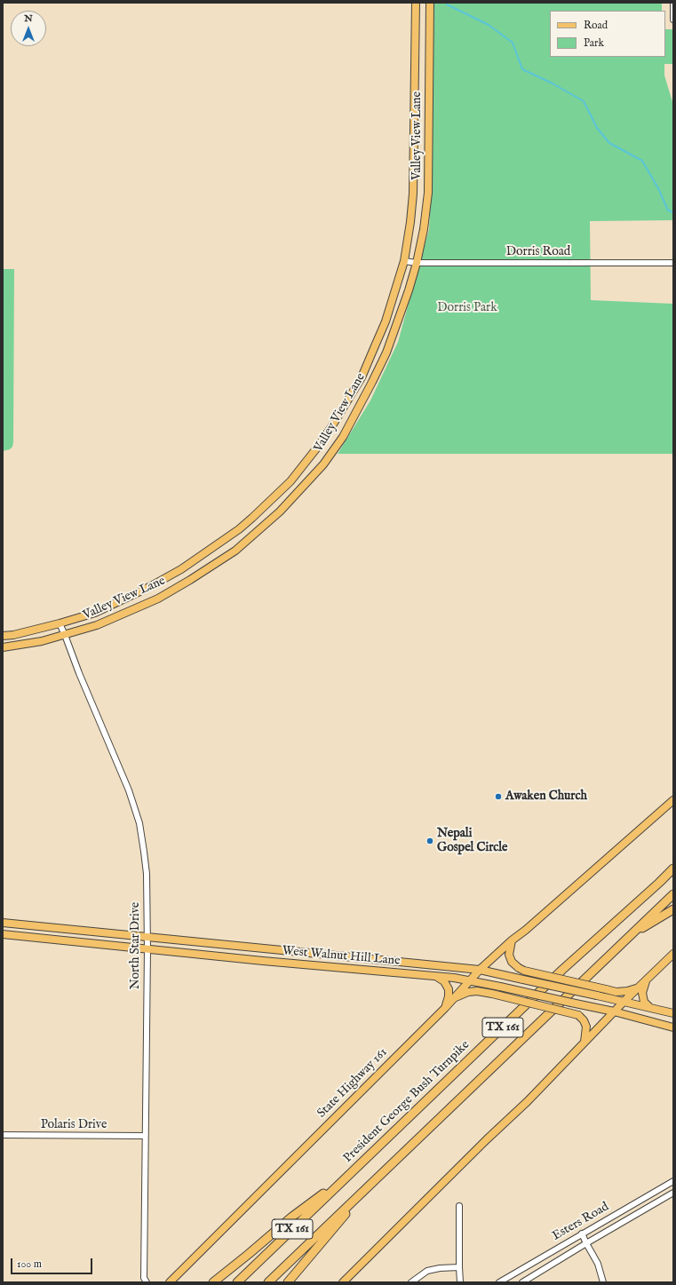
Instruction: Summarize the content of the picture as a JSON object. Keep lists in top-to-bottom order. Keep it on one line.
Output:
{"streets":{"highway":["TX 161","President George Bush Turnpike"],"main road":["Valley View Lane","West Walnut Hill Lane","State Highway 161"],"street":["Dorris Road","North Star Drive","Polaris Drive","Esters Road"]},"crossings":[["Valley View Lane","Dorris Road"],["Valley View Lane","North Star Drive"],["North Star Drive","West Walnut Hill Lane"],["North Star Drive","Polaris Drive"],["West Walnut Hill Lane","State Highway 161"]],"parks":["Dorris Park"],"places":["Awaken Church","Nepali Gospel Circle"],"legend":["Road","Park"],"scale_bar":"100 m","north":"top"}
